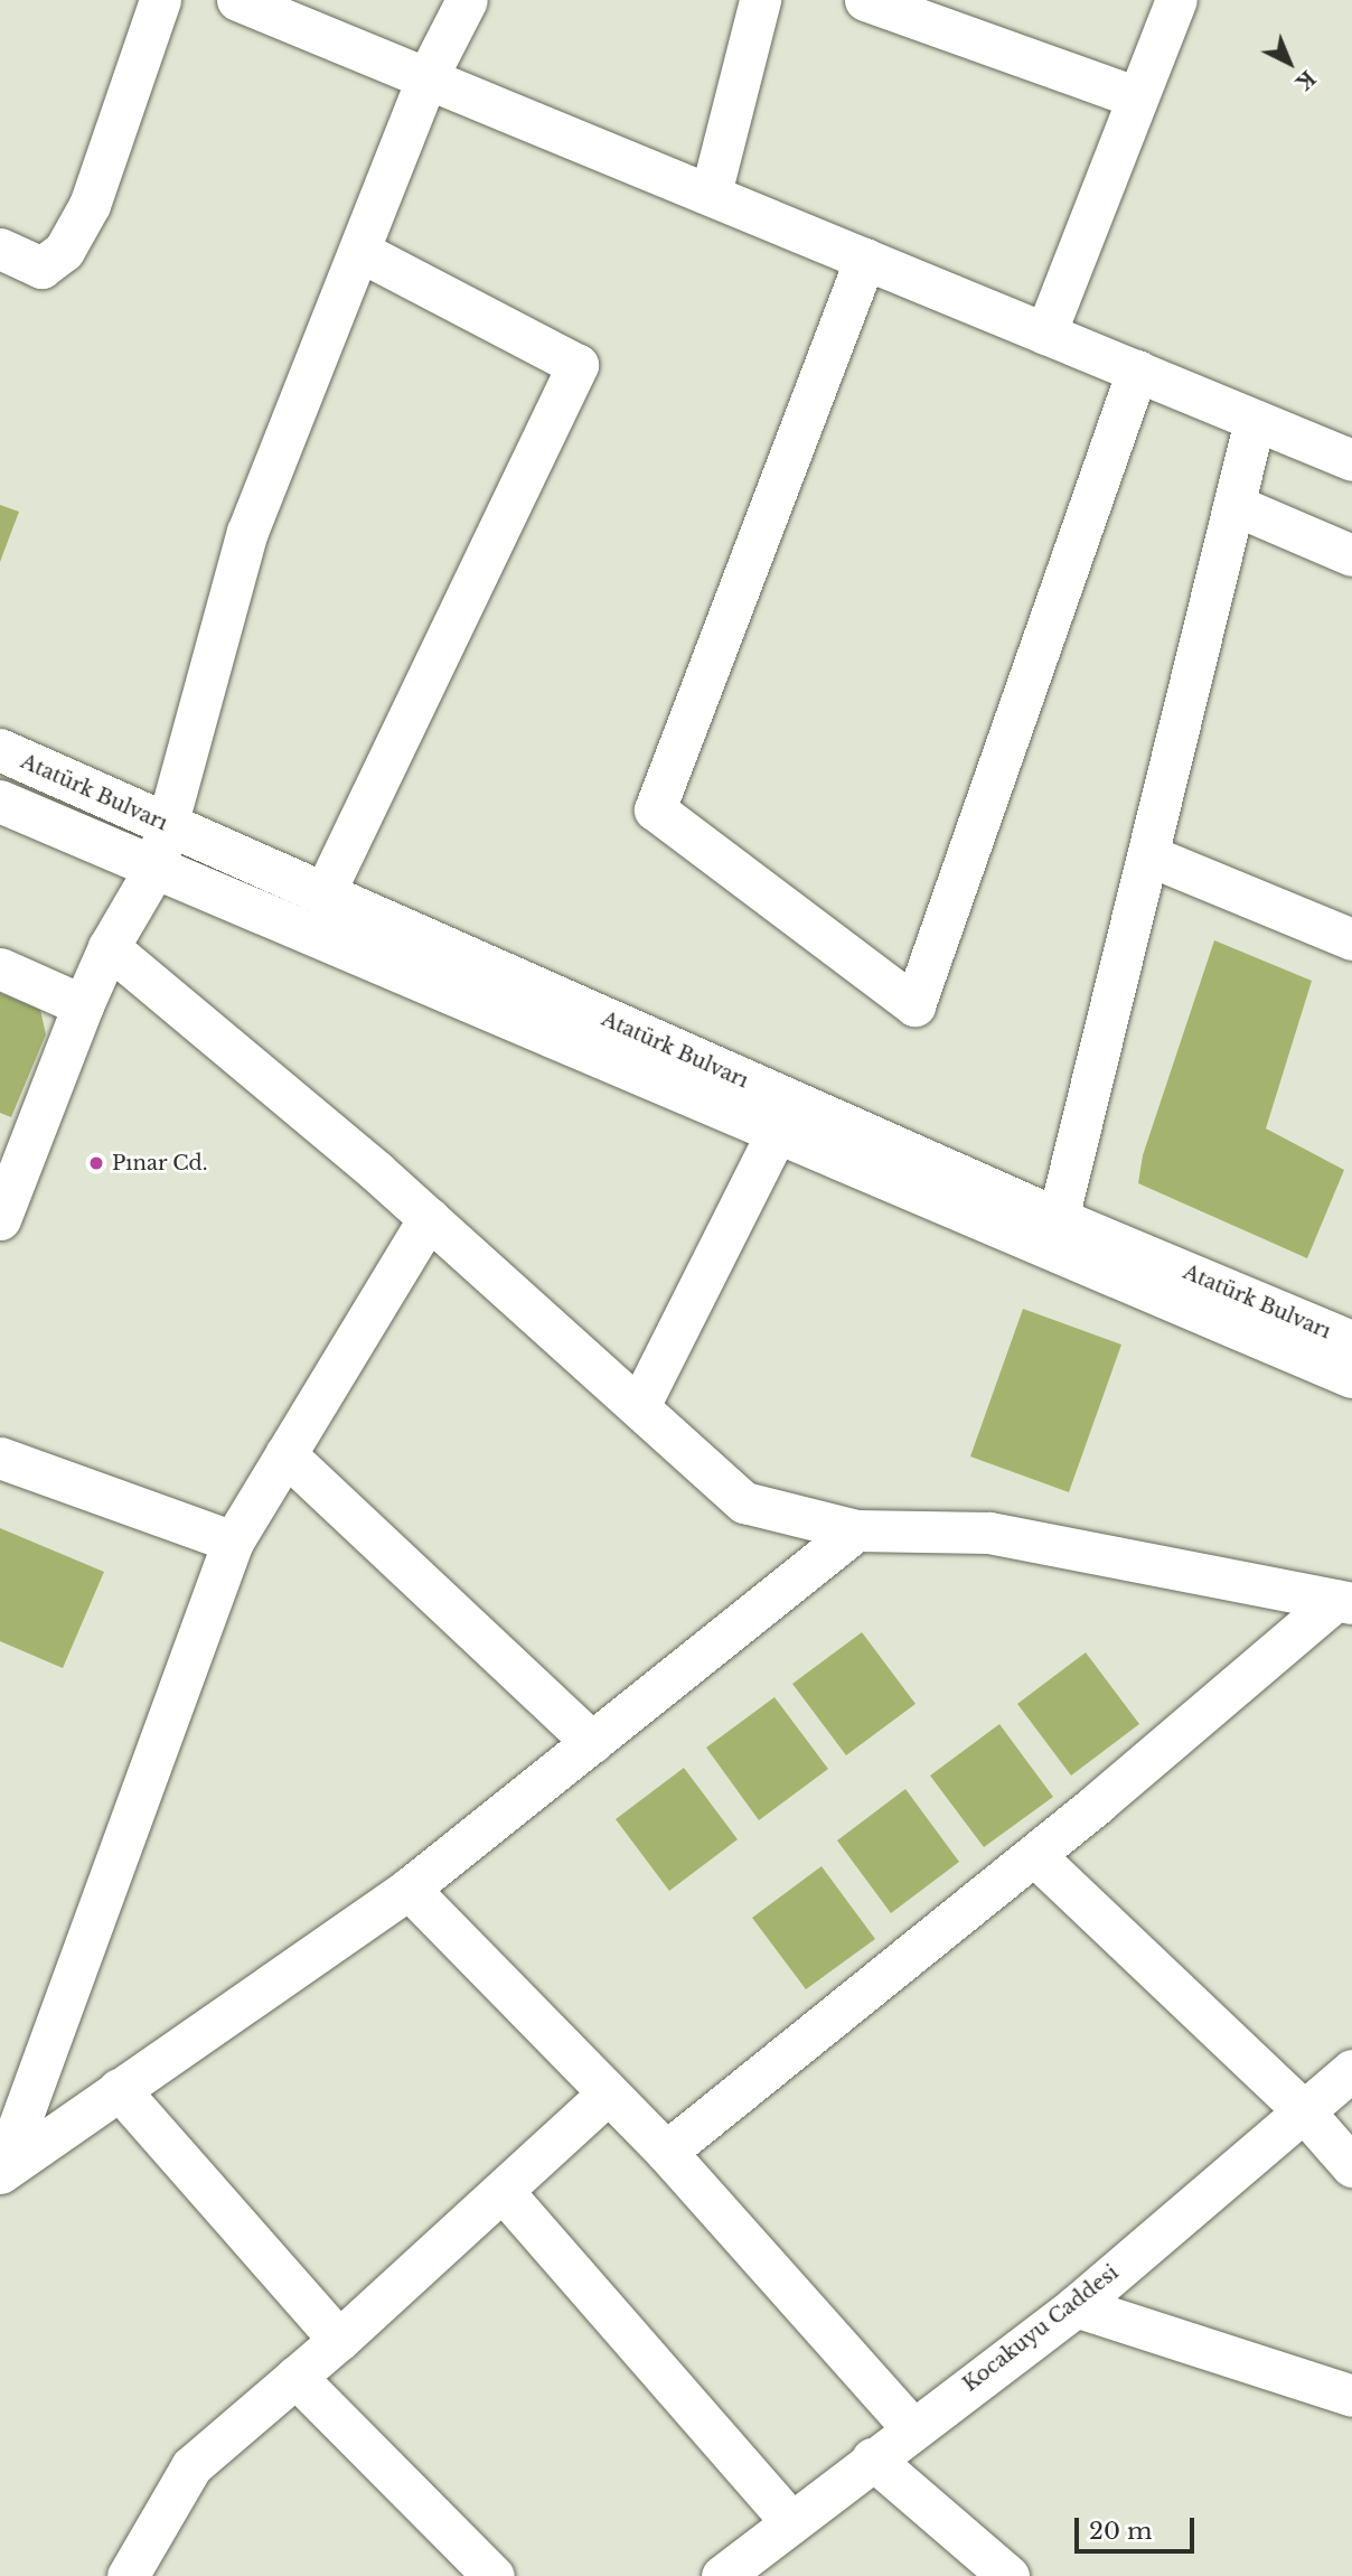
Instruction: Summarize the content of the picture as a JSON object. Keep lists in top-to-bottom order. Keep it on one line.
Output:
{"streets":{"main road":["Atatürk Bulvarı"],"street":["Kocakuyu Caddesi"]},"places":["Pınar Cd."],"scale_bar":"20 m","north":"bottom right"}
